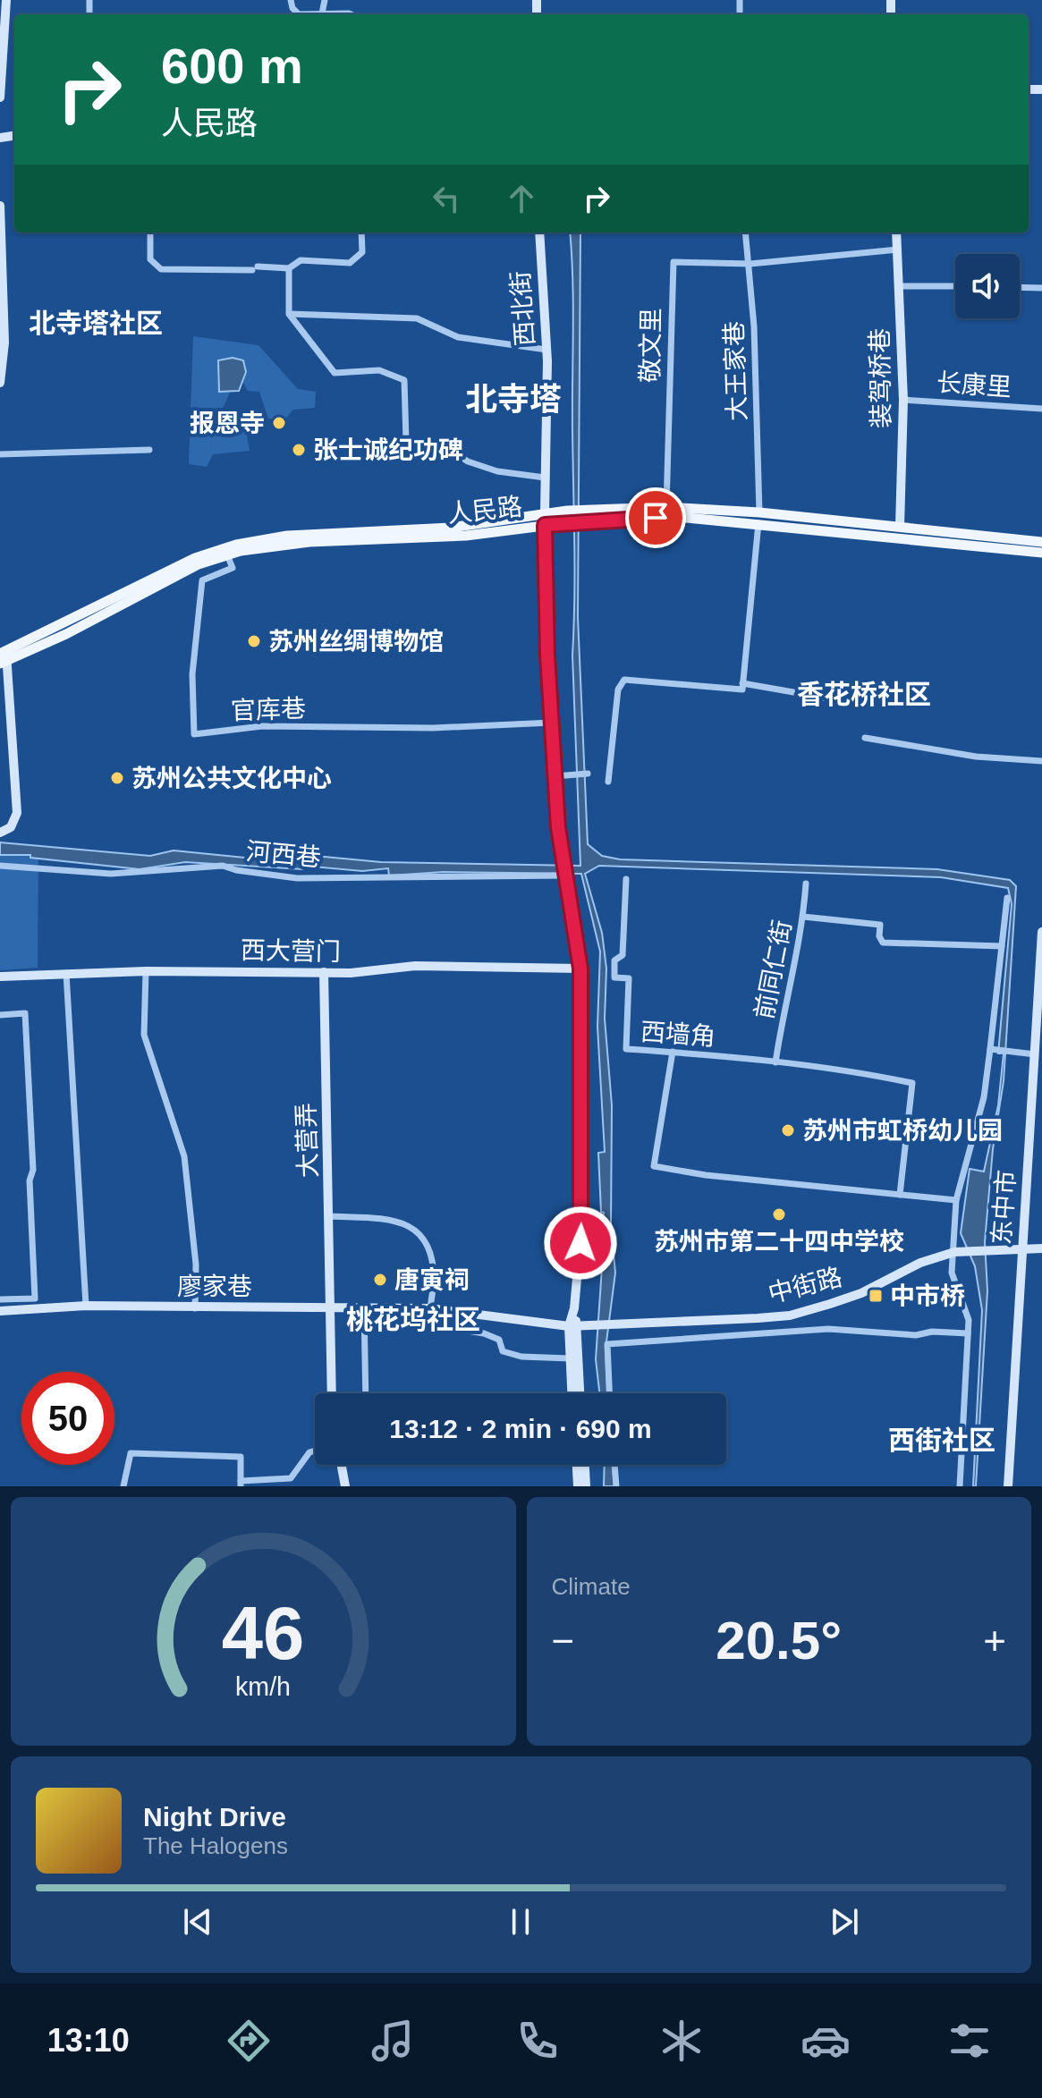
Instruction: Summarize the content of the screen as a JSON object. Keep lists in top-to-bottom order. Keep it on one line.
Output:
{"streets":{"main road":["人民路"],"street":["西北街","敬文里","大王家巷","装驾桥巷","长康里","官库巷","河西巷","西大营门","前同仁街","西墙角","大营弄","东中市","中街路","廖家巷"]},"crossings":[["西北街","人民路"],["西北街","官库巷"],["西北街","河西巷"],["西北街","西大营门"],["西北街","中街路"],["西北街","廖家巷"],["敬文里","大王家巷"],["敬文里","人民路"],["大王家巷","人民路"],["装驾桥巷","长康里"],["装驾桥巷","人民路"],["人民路","官库巷"],["西大营门","大营弄"],["前同仁街","西墙角"],["大营弄","廖家巷"],["东中市","中街路"],["中街路","廖家巷"]],"districts":["北寺塔社区","北寺塔","香花桥社区","桃花坞社区","西街社区"],"places":{"other":["报恩寺","张士诚纪功碑","苏州丝绸博物馆","苏州公共文化中心","苏州市虹桥幼儿园","苏州市第二十四中学校","唐寅祠"],"transit":["中市桥"]},"page":{"turn":["600 m","人民路"],"limit":"50","trip":"13:12 · 2 min · 690 m","tile":"Climate","heat":["−","20.5°","+"],"song":["Night Drive","The Halogens"],"tabs":"13:10","gauge":["46","km/h"]}}
